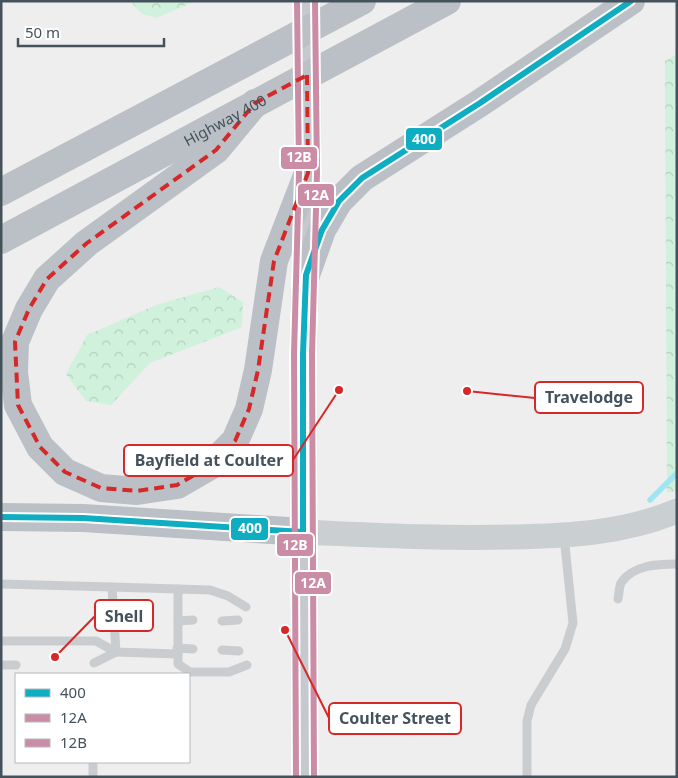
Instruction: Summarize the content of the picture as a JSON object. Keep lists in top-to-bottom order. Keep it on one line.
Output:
{"streets":{"highway":["Highway 400"]},"places":["Bayfield at Coulter","Travelodge","Coulter Street","Shell"],"lines":["transit line 400","transit line 12A","transit line 12B"],"legend":["400","12A","12B"],"scale_bar":"50 m"}
